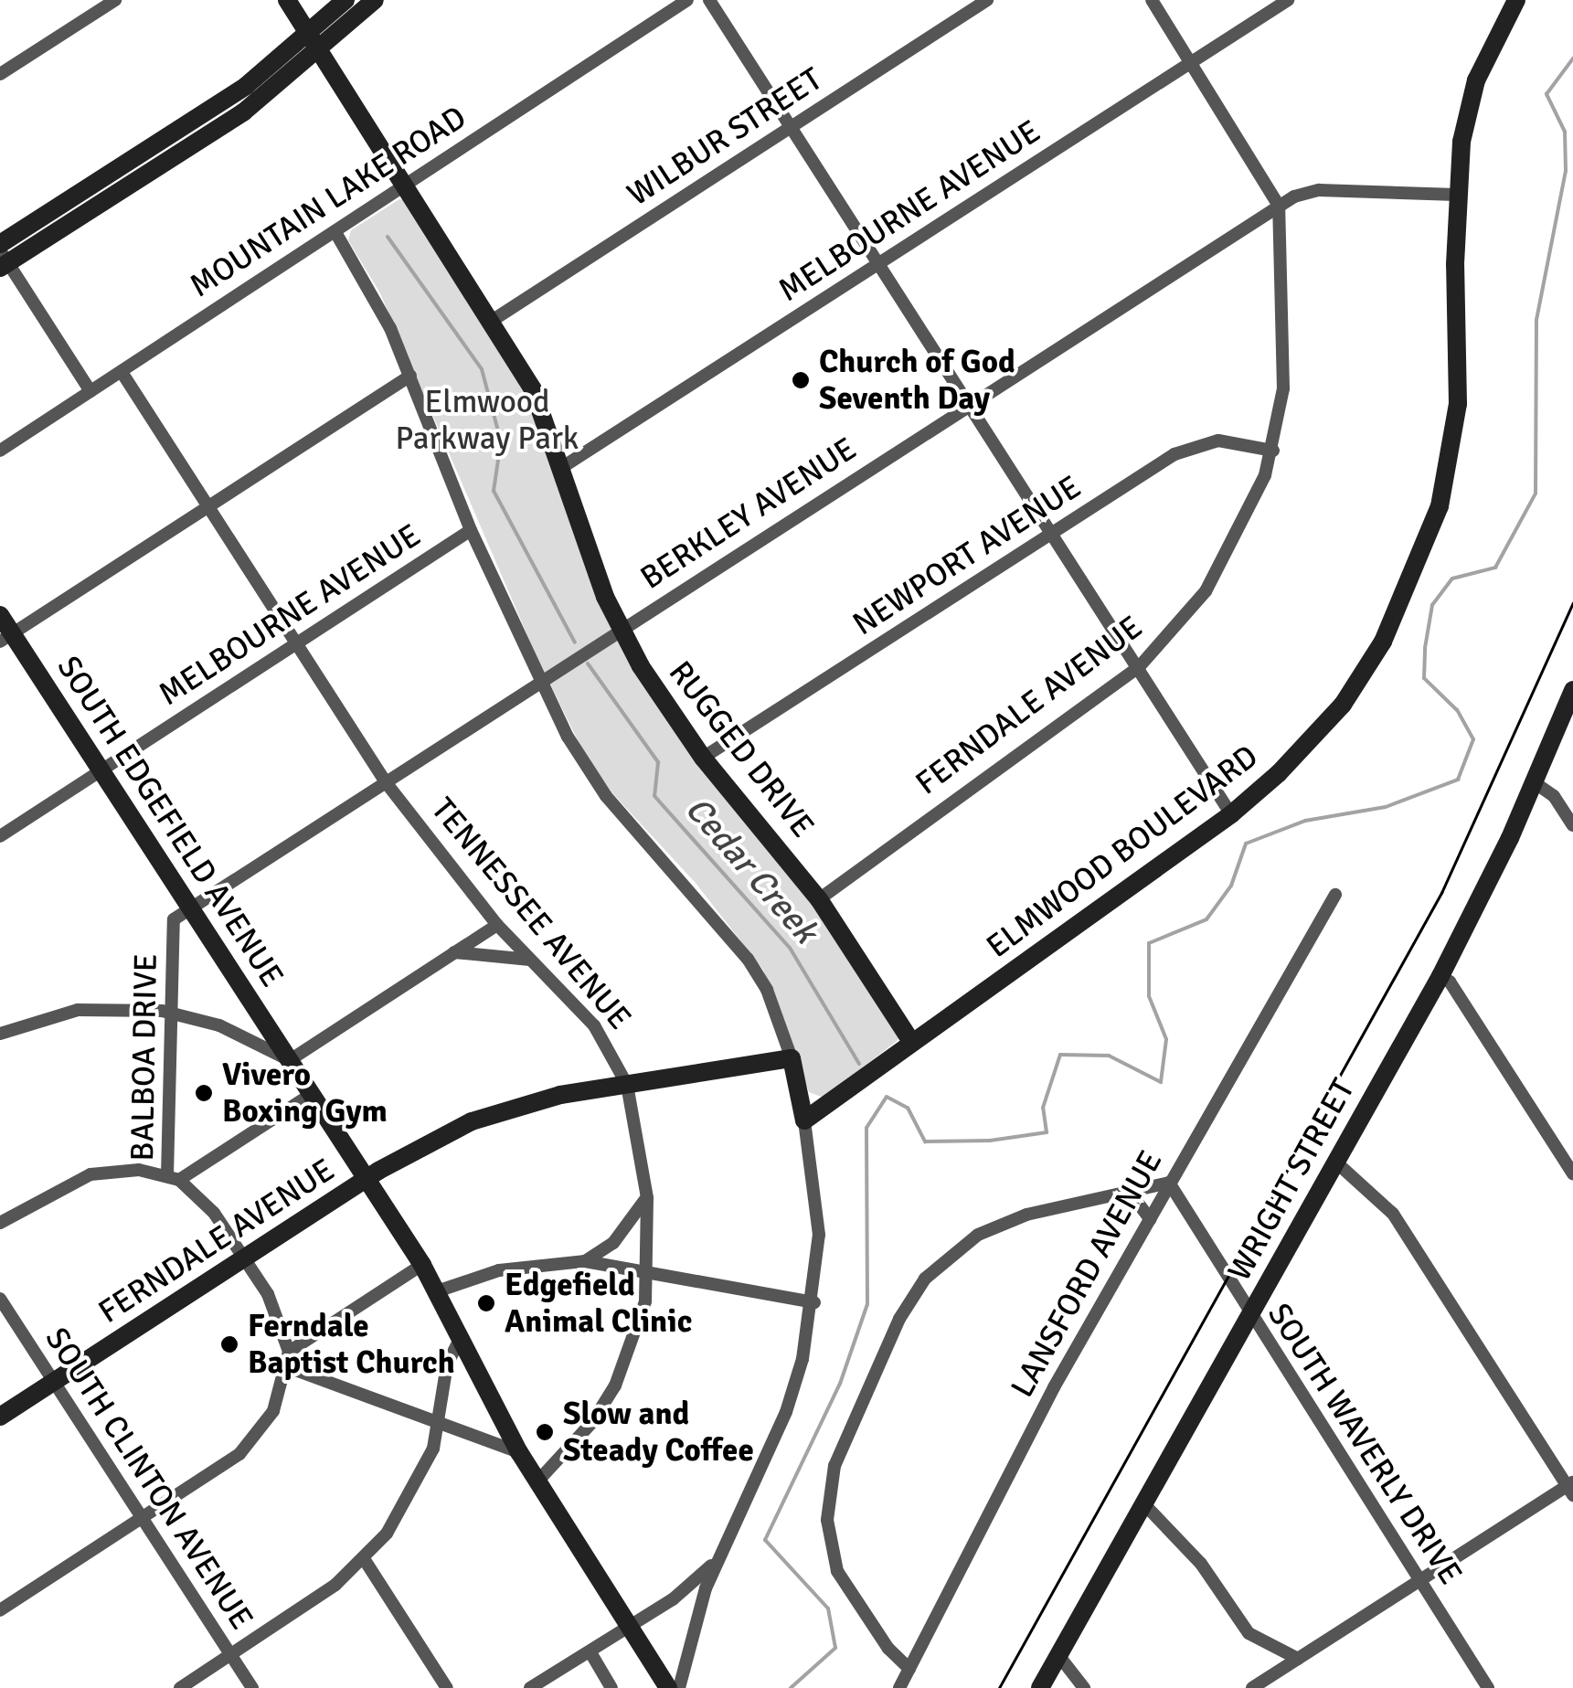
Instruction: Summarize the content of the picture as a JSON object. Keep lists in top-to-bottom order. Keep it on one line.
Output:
{"streets":{"street":["WILBUR STREET","MOUNTAIN LAKE ROAD","MELBOURNE AVENUE","BERKLEY AVENUE","NEWPORT AVENUE","FERNDALE AVENUE","RUGGED DRIVE","SOUTH EDGEFIELD AVENUE","ELMWOOD BOULEVARD","TENNESSEE AVENUE","BALBOA DRIVE","WRIGHT STREET","LANSFORD AVENUE","SOUTH WAVERLY DRIVE","SOUTH CLINTON AVENUE"]},"crossings":[["WILBUR STREET","RUGGED DRIVE"],["MOUNTAIN LAKE ROAD","RUGGED DRIVE"],["MOUNTAIN LAKE ROAD","TENNESSEE AVENUE"],["MELBOURNE AVENUE","RUGGED DRIVE"],["MELBOURNE AVENUE","SOUTH EDGEFIELD AVENUE"],["MELBOURNE AVENUE","TENNESSEE AVENUE"],["BERKLEY AVENUE","FERNDALE AVENUE"],["BERKLEY AVENUE","RUGGED DRIVE"],["BERKLEY AVENUE","SOUTH EDGEFIELD AVENUE"],["BERKLEY AVENUE","ELMWOOD BOULEVARD"],["BERKLEY AVENUE","TENNESSEE AVENUE"],["BERKLEY AVENUE","BALBOA DRIVE"],["NEWPORT AVENUE","FERNDALE AVENUE"],["NEWPORT AVENUE","RUGGED DRIVE"],["FERNDALE AVENUE","RUGGED DRIVE"],["FERNDALE AVENUE","SOUTH EDGEFIELD AVENUE"],["FERNDALE AVENUE","TENNESSEE AVENUE"],["FERNDALE AVENUE","BALBOA DRIVE"],["FERNDALE AVENUE","SOUTH CLINTON AVENUE"],["RUGGED DRIVE","ELMWOOD BOULEVARD"],["SOUTH EDGEFIELD AVENUE","TENNESSEE AVENUE"],["SOUTH EDGEFIELD AVENUE","BALBOA DRIVE"],["BALBOA DRIVE","SOUTH CLINTON AVENUE"],["WRIGHT STREET","SOUTH WAVERLY DRIVE"],["LANSFORD AVENUE","SOUTH WAVERLY DRIVE"]],"water":["Cedar Creek"],"parks":["Elmwood Parkway Park"],"places":["Church of God Seventh Day","Vivero Boxing Gym","Edgefield Animal Clinic","Ferndale Baptist Church","Slow and Steady Coffee"]}
